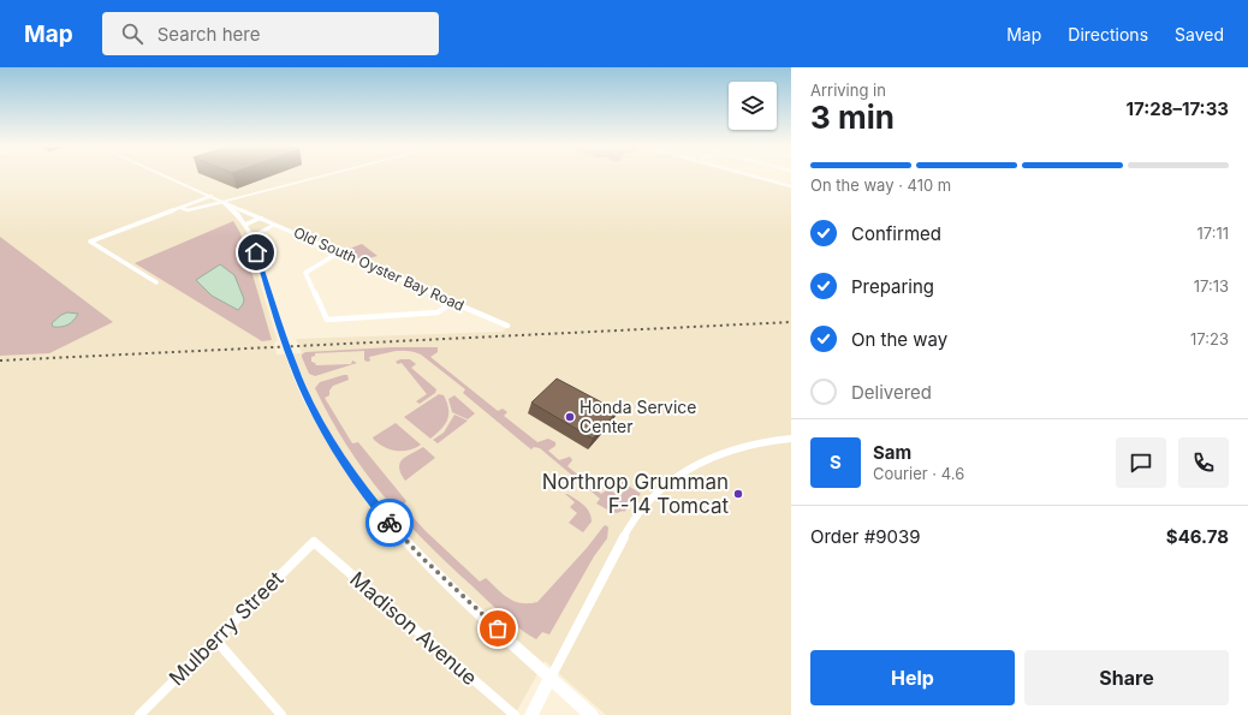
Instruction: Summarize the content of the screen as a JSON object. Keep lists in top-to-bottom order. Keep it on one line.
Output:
{"streets":{"street":["Old South Oyster Bay Road","Mulberry Street","Madison Avenue"]},"crossings":[["Mulberry Street","Madison Avenue"]],"places":["Honda Service Center","Northrop Grumman F-14 Tomcat"],"page":{"header":"Map","search":"Search here","nav":["Map","Directions","Saved"],"heading":["3 min","Arriving in","17:28–17:33"],"panel":["Sam","Courier · 4.6","Order #9039","$46.78"],"bar":"On the way · 410 m","list":[["Confirmed","17:11"],["Preparing","17:13"],["On the way","17:23"],"Delivered"],"round":"S","buttons":["Help","Share"]}}
